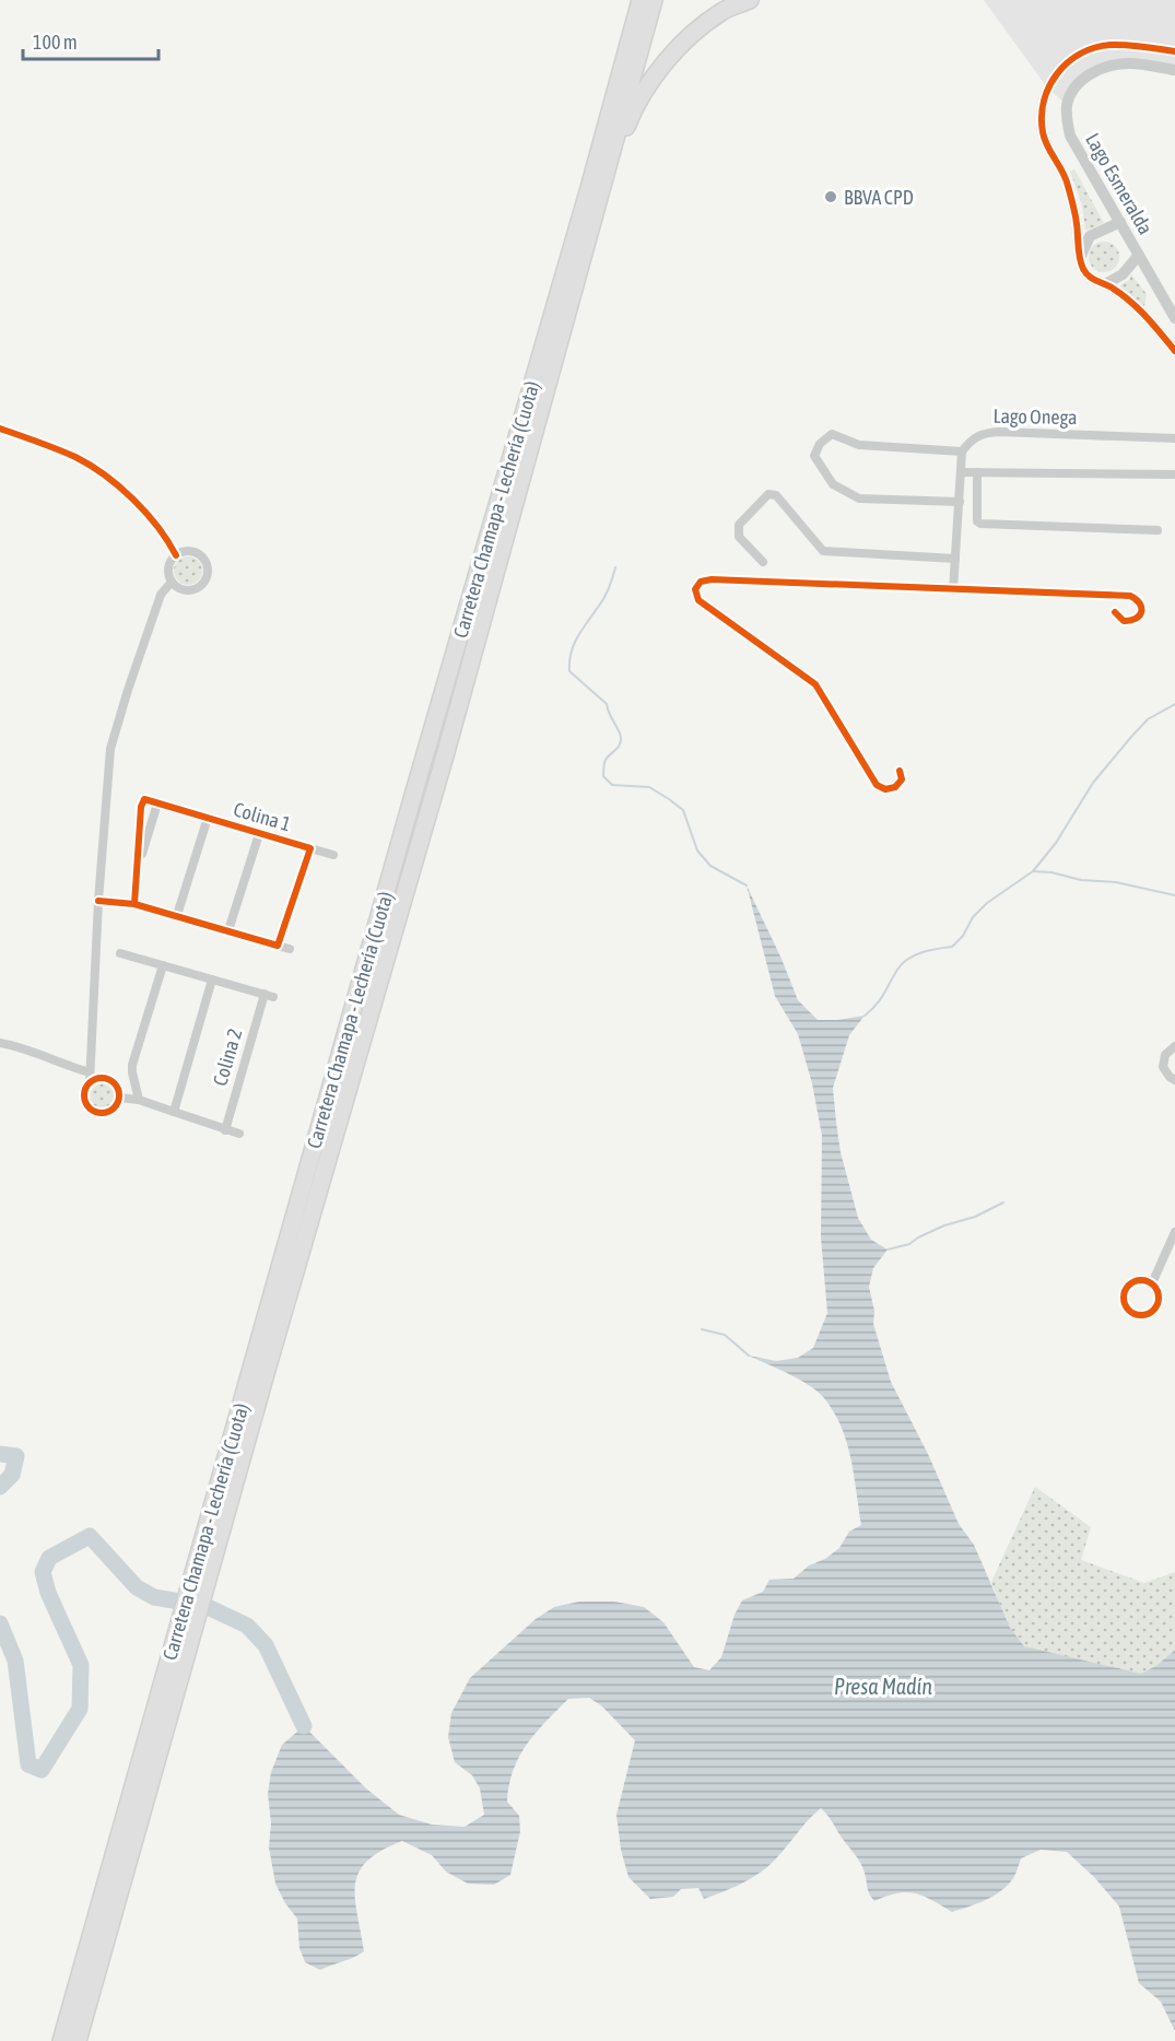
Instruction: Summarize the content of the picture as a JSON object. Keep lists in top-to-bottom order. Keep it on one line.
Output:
{"streets":{"highway":["Carretera Chamapa - Lechería (Cuota)"],"street":["Lago Esmeralda","Lago Onega","Colina 1","Colina 2"]},"water":["Presa Madín"],"places":["BBVA CPD"],"scale_bar":"100 m"}
